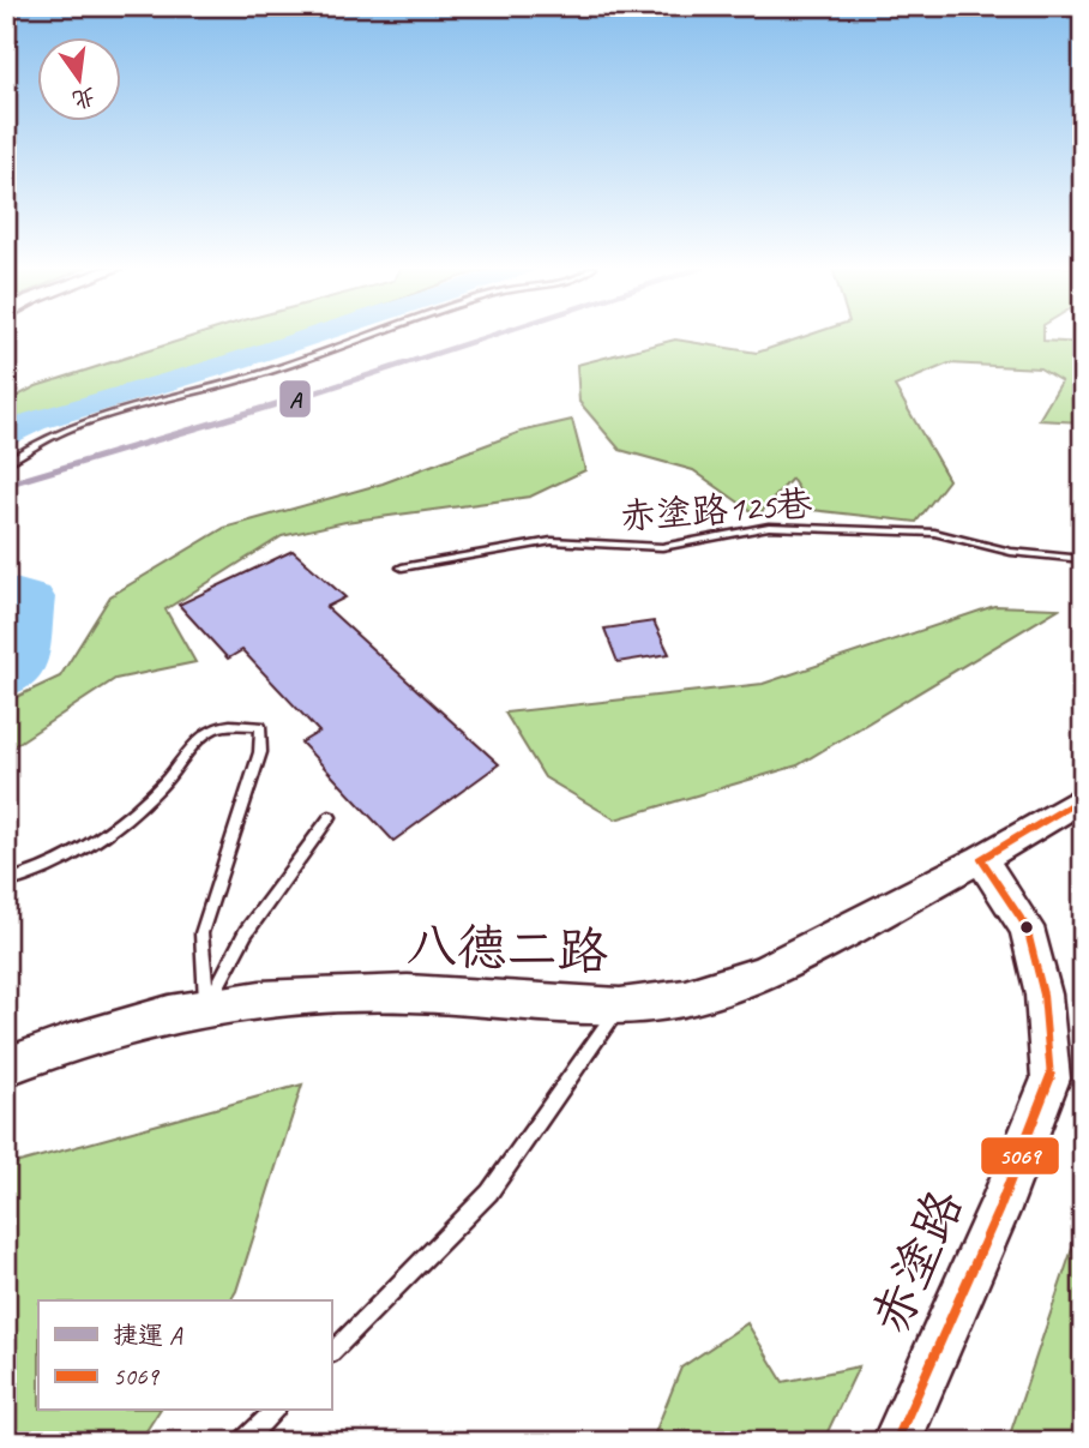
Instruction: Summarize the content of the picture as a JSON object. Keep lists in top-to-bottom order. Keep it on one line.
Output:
{"streets":{"street":["八德二路","赤塗路"],"lane":["赤塗路125巷"]},"crossings":[["八德二路","赤塗路"]],"lines":["metro line A","transit line 5069"],"legend":["捷運 A","5069"],"north":"bottom"}
